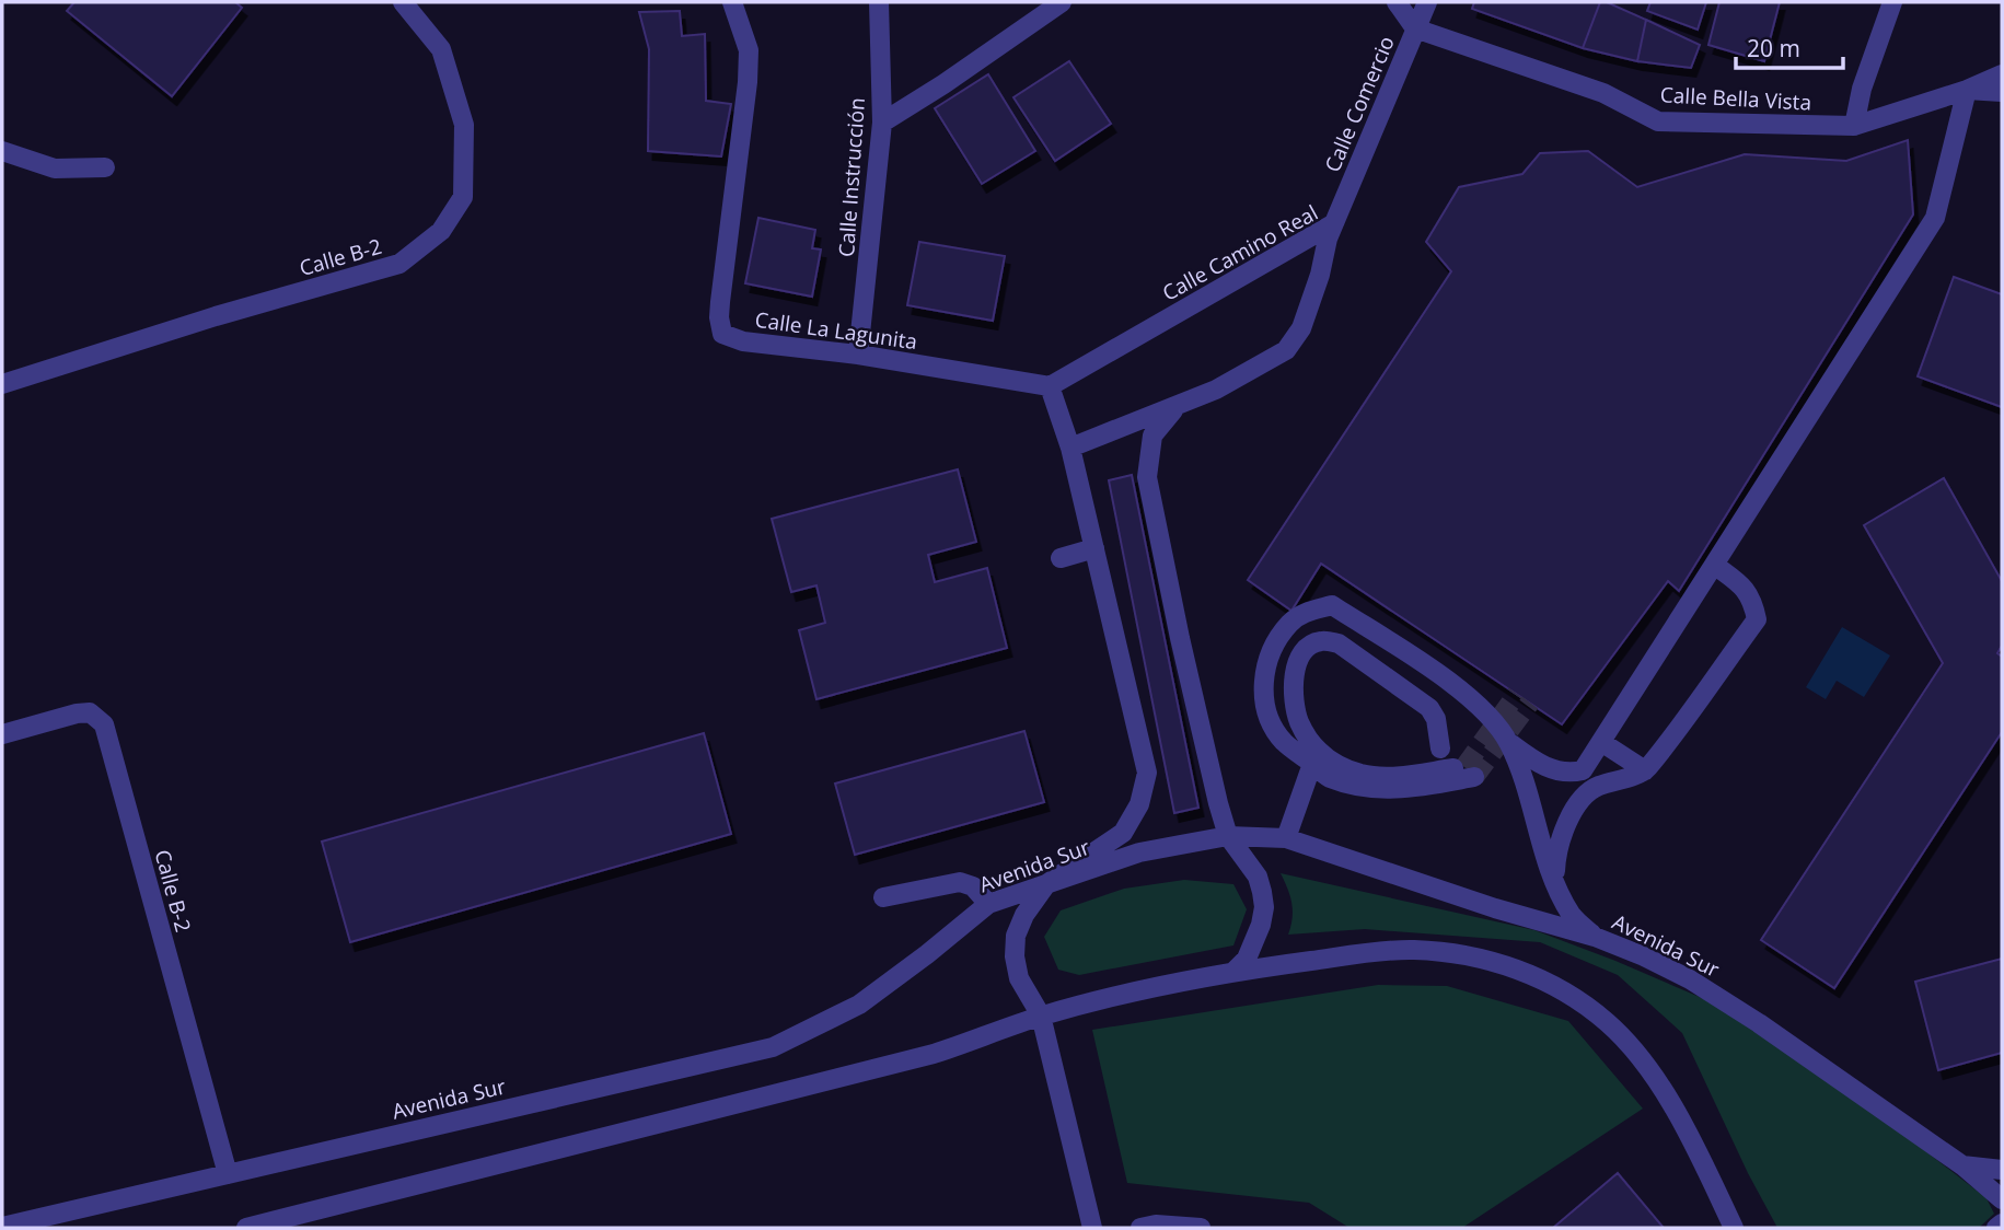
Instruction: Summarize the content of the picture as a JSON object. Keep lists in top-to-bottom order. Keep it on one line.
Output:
{"streets":{"street":["Calle Bella Vista","Calle Comercio","Calle Instrucción","Calle Camino Real","Calle B-2","Calle La Lagunita","Avenida Sur"]},"crossings":[["Calle Bella Vista","Calle Comercio"],["Calle Comercio","Calle Camino Real"],["Calle Instrucción","Calle La Lagunita"],["Calle Camino Real","Calle La Lagunita"],["Calle Camino Real","Avenida Sur"],["Calle B-2","Avenida Sur"]],"scale_bar":"20 m"}
